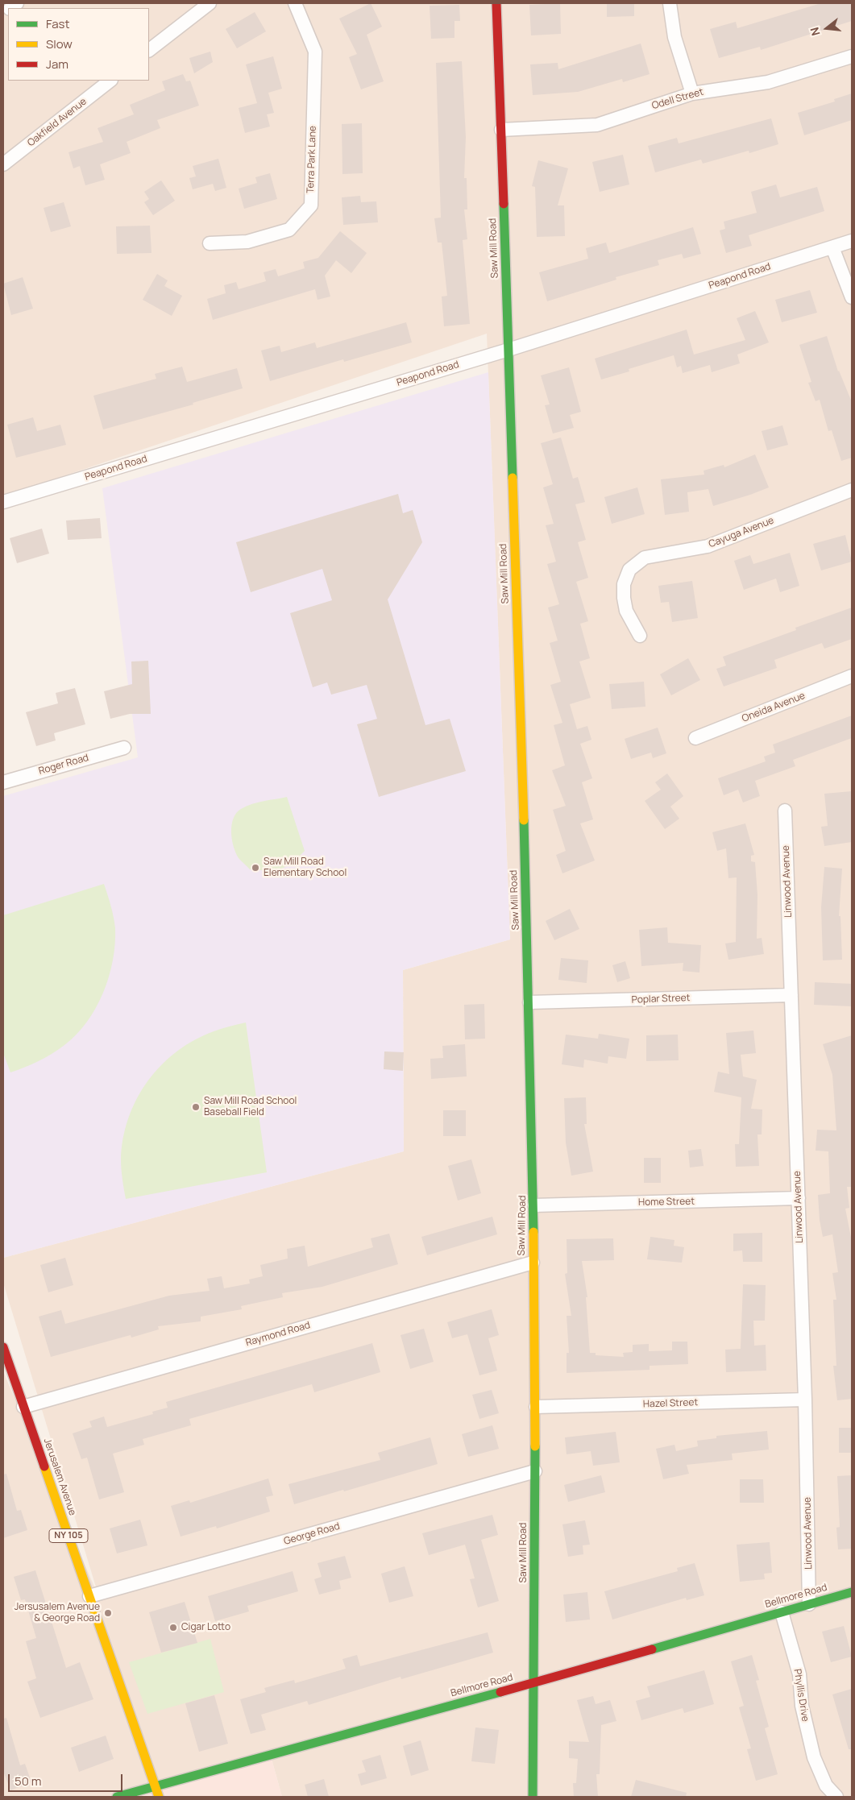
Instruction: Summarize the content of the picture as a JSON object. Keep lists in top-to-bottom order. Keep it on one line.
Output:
{"streets":{"street":["Odell Street","Oakfield Avenue","Terra Park Lane","Saw Mill Road","Peapond Road","Cayuga Avenue","Oneida Avenue","Roger Road","Linwood Avenue","Poplar Street","Home Street","Raymond Road","Hazel Street","Jerusalem Avenue","George Road","NY 105","Bellmore Road","Phyllis Drive"]},"crossings":[["Odell Street","Saw Mill Road"],["Saw Mill Road","Peapond Road"],["Saw Mill Road","Poplar Street"],["Saw Mill Road","Home Street"],["Saw Mill Road","Raymond Road"],["Saw Mill Road","Hazel Street"],["Saw Mill Road","George Road"],["Saw Mill Road","Bellmore Road"],["Linwood Avenue","Poplar Street"],["Linwood Avenue","Home Street"],["Linwood Avenue","Hazel Street"],["Linwood Avenue","Bellmore Road"],["Raymond Road","Jerusalem Avenue"],["Jerusalem Avenue","George Road"],["Jerusalem Avenue","Bellmore Road"],["Bellmore Road","Phyllis Drive"]],"places":["Saw Mill Road Elementary School","Saw Mill Road School Baseball Field","Jersusalem Avenue & George Road","Cigar Lotto"],"legend":["Fast","Slow","Jam"],"scale_bar":"50 m","north":"left"}
